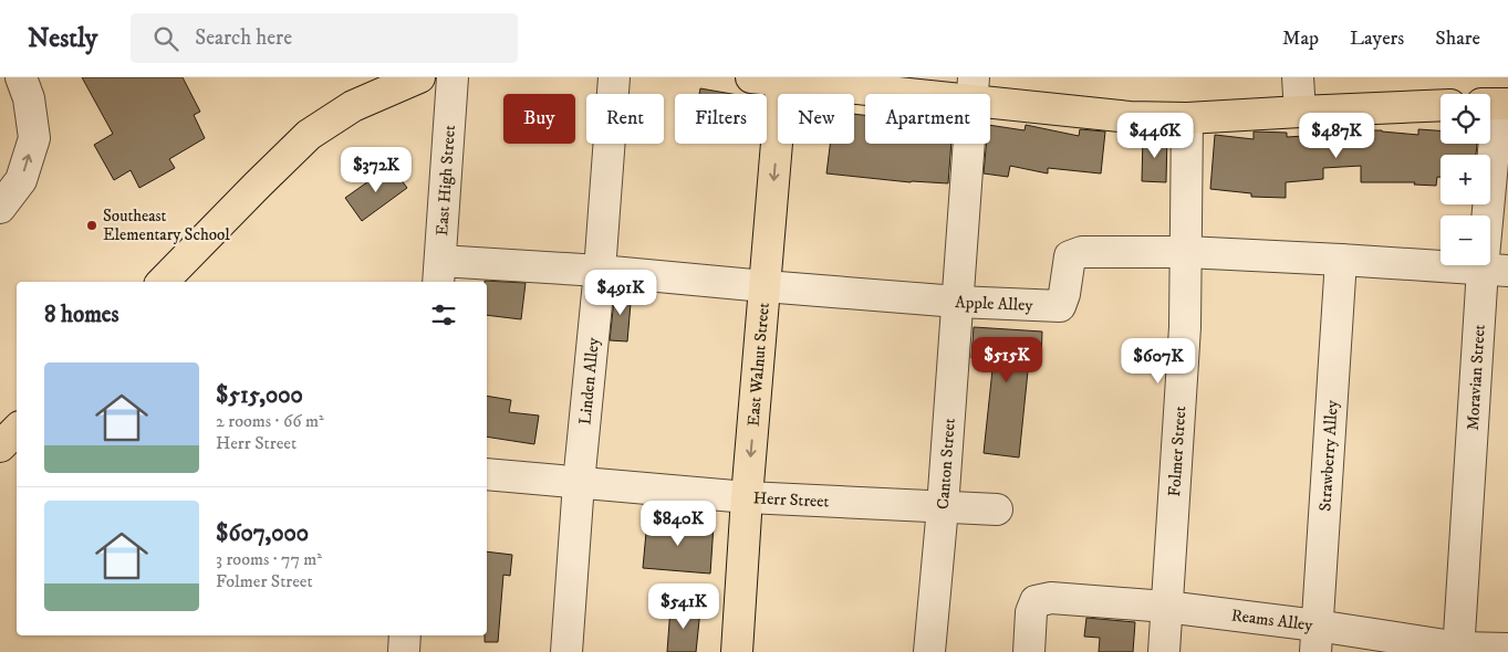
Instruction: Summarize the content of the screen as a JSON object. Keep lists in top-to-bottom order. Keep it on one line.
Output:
{"streets":{"main road":["East Walnut Street"],"street":["East High Street","Apple Alley","Moravian Street","Linden Alley","Folmer Street","Strawberry Alley","Canton Street","Herr Street","Reams Alley"]},"crossings":[["East High Street","Apple Alley"],["Apple Alley","East Walnut Street"],["Apple Alley","Moravian Street"],["Apple Alley","Linden Alley"],["Apple Alley","Folmer Street"],["Apple Alley","Strawberry Alley"],["Apple Alley","Canton Street"],["East Walnut Street","Herr Street"],["Moravian Street","Reams Alley"],["Linden Alley","Herr Street"],["Folmer Street","Reams Alley"],["Strawberry Alley","Reams Alley"],["Canton Street","Herr Street"]],"one_way":["East Walnut Street"],"places":["Southeast Elementary School"],"page":{"header":"Nestly","search":"Search here","nav":["Map","Layers","Share"],"map_buttons":["+","−"],"chip":["Buy","Rent","Filters","New","Apartment"],"price":["$446K","$487K","$372K","$491K","$515K","$607K","$840K","$541K"],"heading":"8 homes","list":[{"name":"$515,000","note":"2 rooms · 66 m² · Herr Street"},{"name":"$607,000","note":"3 rooms · 77 m² · Folmer Street"}]}}
